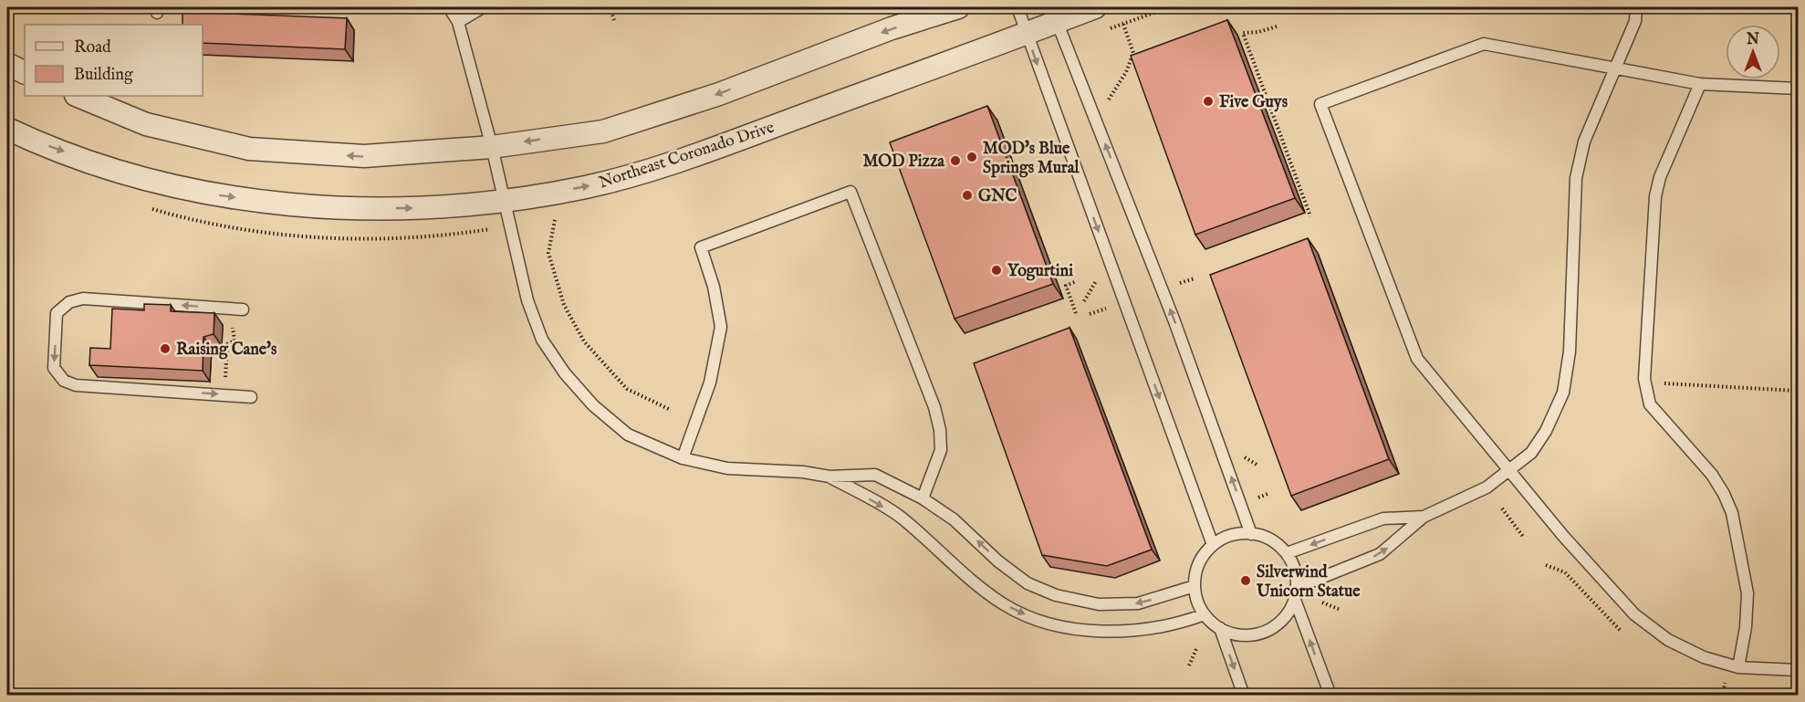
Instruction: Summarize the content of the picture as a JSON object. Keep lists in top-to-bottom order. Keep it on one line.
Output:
{"streets":{"street":["Northeast Coronado Drive"]},"places":["Five Guys","MOD's Blue Springs Mural","MOD Pizza","GNC","Yogurtini","Raising Cane's","Silverwind Unicorn Statue"],"legend":["Road","Building"],"north":"top"}
